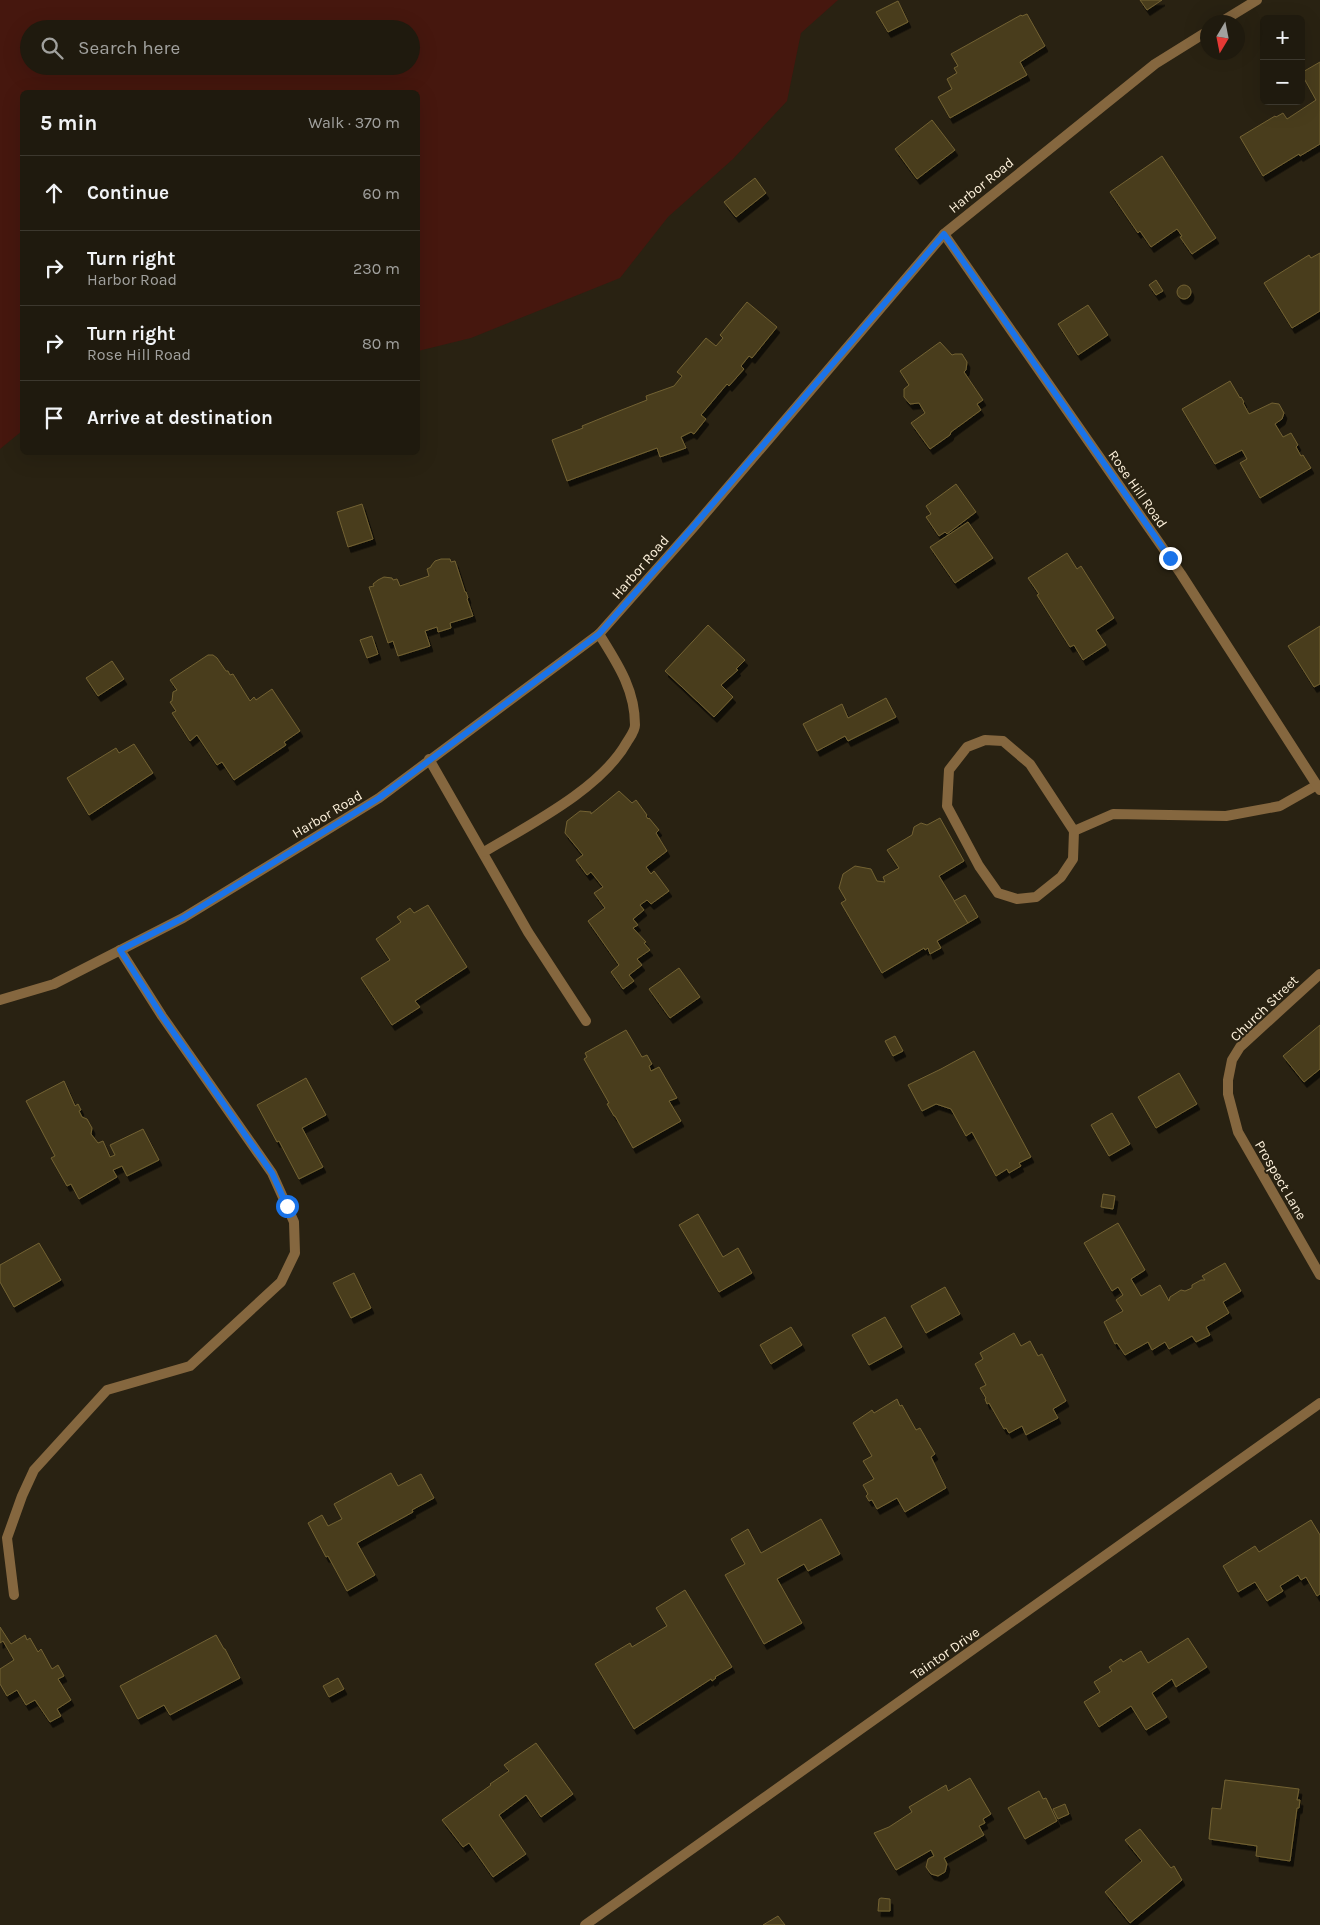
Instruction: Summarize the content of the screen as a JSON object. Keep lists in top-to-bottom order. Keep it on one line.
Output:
{"streets":{"street":["Harbor Road","Rose Hill Road","Church Street","Prospect Lane","Taintor Drive"]},"crossings":[["Harbor Road","Rose Hill Road"],["Church Street","Prospect Lane"]],"north":"bottom","page":{"map_buttons":["+","−"],"search":"Search here","heading":["5 min","Walk · 370 m"],"list":[["Continue","60 m"],["Turn right","Harbor Road","230 m"],["Turn right","Rose Hill Road","80 m"],"Arrive at destination"]}}
